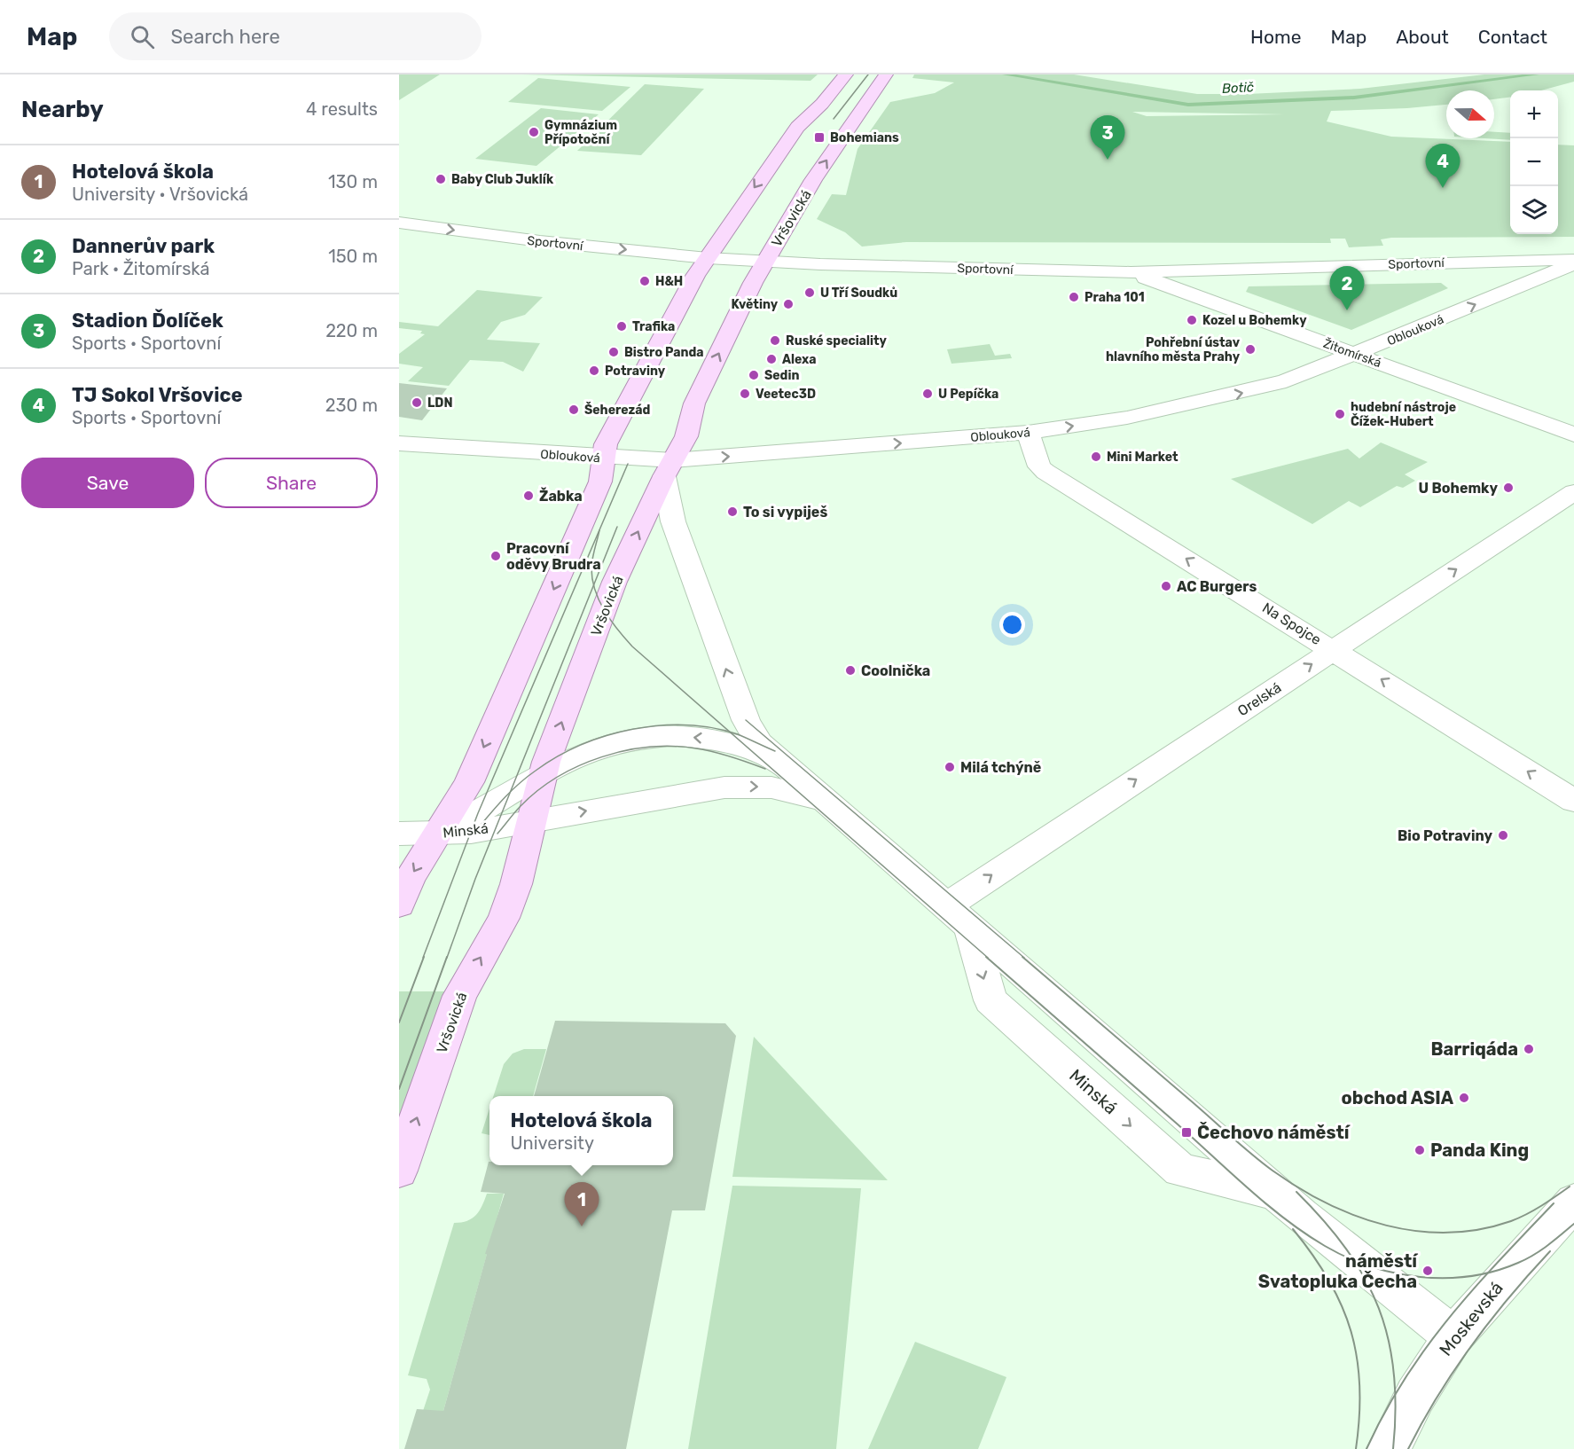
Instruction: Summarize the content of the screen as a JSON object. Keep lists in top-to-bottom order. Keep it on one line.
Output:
{"streets":{"main road":["Vršovická"],"street":["Sportovní","Oblouková","Žitomírská","Na Spojce","Orelská","Minská","Moskevská"]},"crossings":[["Vršovická","Sportovní"],["Vršovická","Oblouková"],["Vršovická","Minská"],["Sportovní","Žitomírská"],["Oblouková","Žitomírská"],["Oblouková","Na Spojce"],["Oblouková","Minská"],["Na Spojce","Orelská"],["Orelská","Minská"],["Minská","Moskevská"]],"one_way":["Oblouková","Na Spojce","Orelská"],"water":["Botič"],"places":{"other":["Gymnázium Přípotoční","Baby Club Juklík","H&H","U Tří Soudků","Praha 101","Květiny","Kozel u Bohemky","Trafika","Ruské speciality","Pohřební ústav hlavního města Prahy","Bistro Panda","Alexa","Potraviny","Sedin","Veetec3D","U Pepíčka","LDN","Šeherezád","hudební nástroje Čížek-Hubert","Mini Market","U Bohemky","Žabka","To si vypiješ","Pracovní oděvy Brudra","AC Burgers","Coolnička","Milá tchýně","Bio Potraviny","Barriqáda","obchod ASIA","Panda King","náměstí Svatopluka Čecha"],"transit":["Bohemians","Čechovo náměstí"]},"north":"right","page":{"header":"Map","search":"Search here","nav":["Home","Map","About","Contact"],"heading":["Nearby","4 results"],"map_buttons":["+","−"],"pins":["3","4","2","1"],"list":[{"mark":"1","name":"Hotelová škola","note":"University · Vršovická","value":"130 m"},{"mark":"2","name":"Dannerův park","note":"Park · Žitomírská","value":"150 m"},{"mark":"3","name":"Stadion Ďolíček","note":"Sports · Sportovní","value":"220 m"},{"mark":"4","name":"TJ Sokol Vršovice","note":"Sports · Sportovní","value":"230 m"}],"buttons":["Save","Share"],"popup":["Hotelová škola","University"]}}
